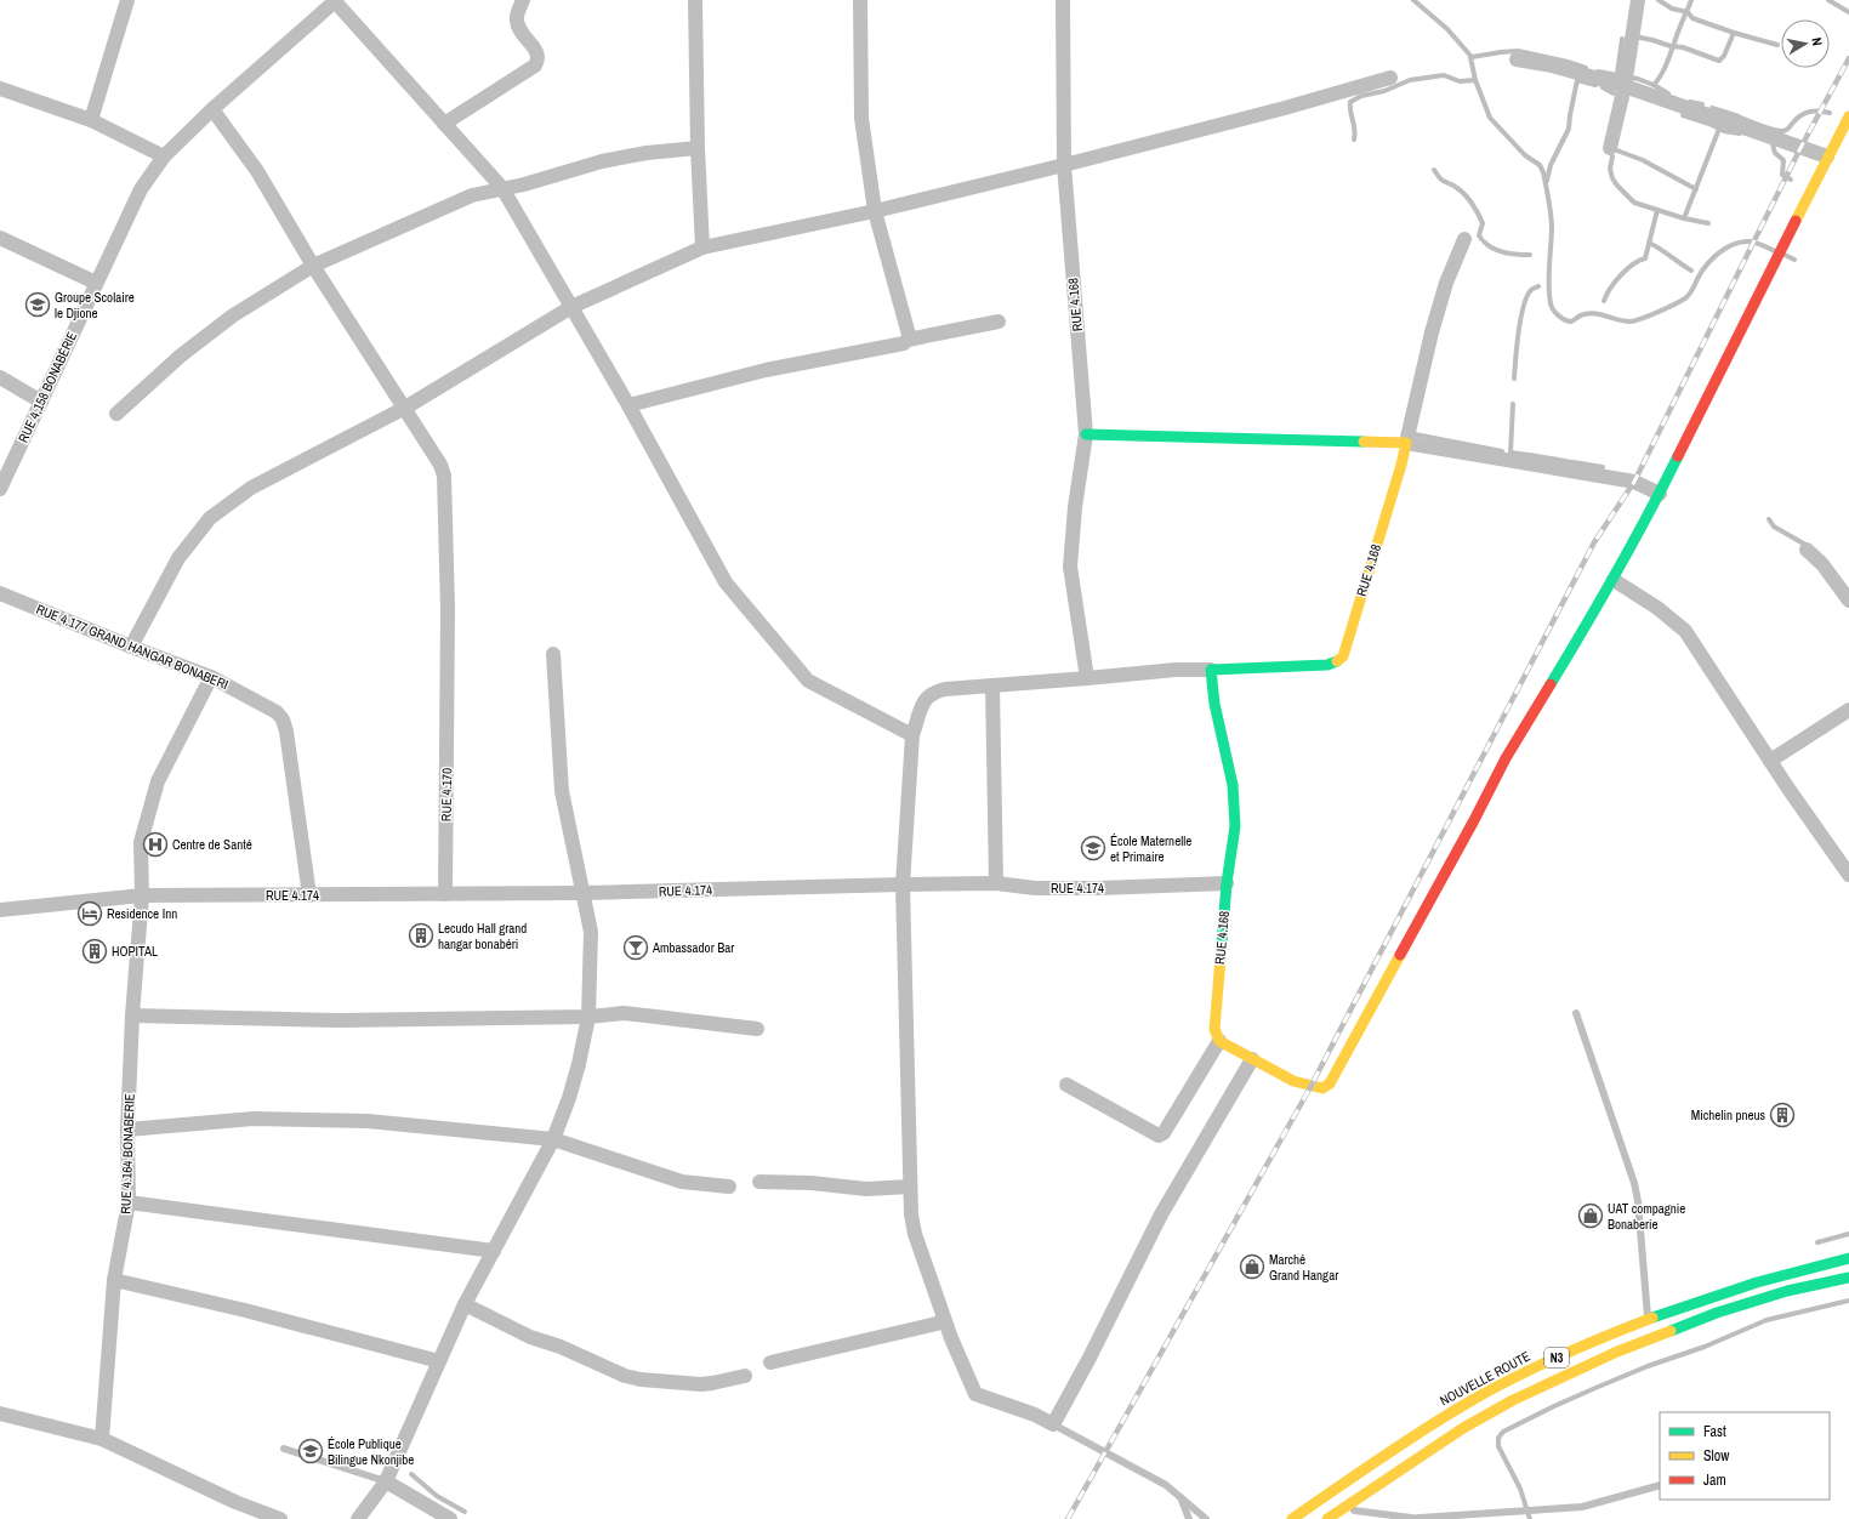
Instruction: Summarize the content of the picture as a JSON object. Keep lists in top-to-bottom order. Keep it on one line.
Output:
{"streets":{"main road":["RUE 4.168","N3","NOUVELLE ROUTE"],"street":["RUE 4,158 BONABÉRIE","RUE 4.177 GRAND HANGAR BONABERI","RUE 4.170","RUE 4.174","RUE 4.164 BONABERIE"]},"crossings":[["RUE 4.168","RUE 4.174"],["RUE 4,158 BONABÉRIE","RUE 4.170"],["RUE 4.177 GRAND HANGAR BONABERI","RUE 4.174"],["RUE 4.177 GRAND HANGAR BONABERI","RUE 4.164 BONABERIE"],["RUE 4.170","RUE 4.174"],["RUE 4.174","RUE 4.164 BONABERIE"]],"places":{"school or university":["Groupe Scolaire le Djione","École Maternelle et Primaire","École Publique Bilingue Nkonjibe"],"hospital":["Centre de Santé"],"hotel":["Residence Inn"],"building":["Lecudo Hall grand hangar bonabéri","HOPITAL","Michelin pneus"],"bar":["Ambassador Bar"],"shop":["UAT compagnie Bonaberie","Marché Grand Hangar"]},"legend":["Fast","Slow","Jam"],"north":"right"}
